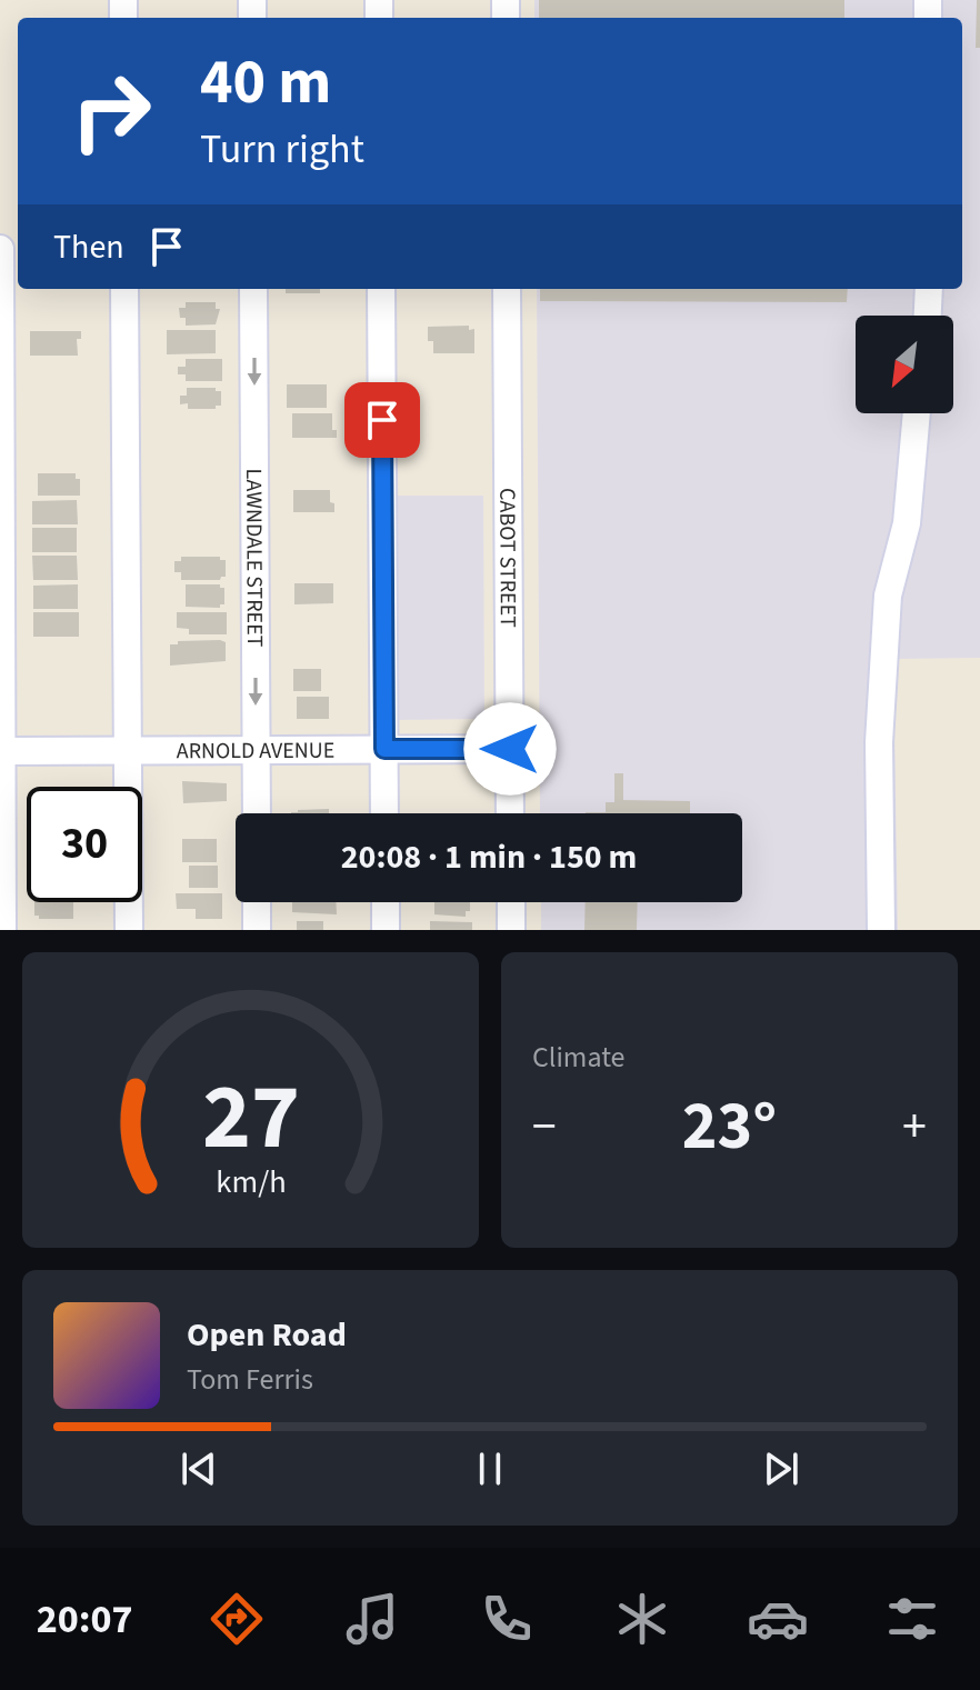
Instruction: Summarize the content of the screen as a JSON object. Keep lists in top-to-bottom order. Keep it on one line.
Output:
{"streets":{"street":["LAWNDALE STREET","CABOT STREET","ARNOLD AVENUE"]},"crossings":[["LAWNDALE STREET","ARNOLD AVENUE"],["CABOT STREET","ARNOLD AVENUE"]],"north":"bottom left","page":{"turn":["40 m","Turn right"],"then":"Then","limit":"30","trip":"20:08 · 1 min · 150 m","tile":"Climate","heat":["−","23°","+"],"song":["Open Road","Tom Ferris"],"tabs":"20:07","gauge":["27","km/h"]}}
